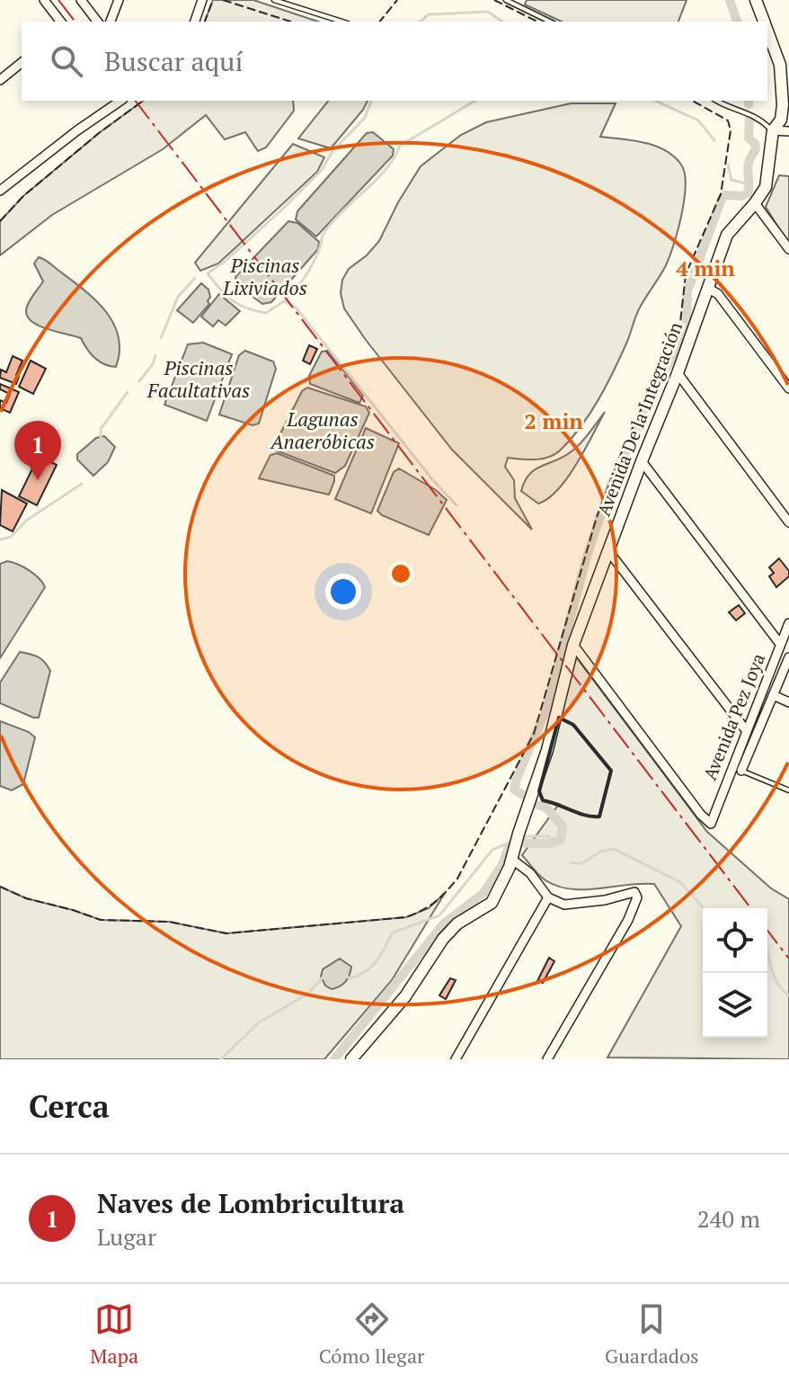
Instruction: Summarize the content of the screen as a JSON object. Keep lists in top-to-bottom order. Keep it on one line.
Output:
{"streets":{"street":["Avenida De la Integración","Avenida Pez Joya"]},"crossings":[["Avenida De la Integración","Avenida Pez Joya"]],"water":["Piscinas Lixiviados","Piscinas Facultativas","Lagunas Anaeróbicas"],"page":{"search":"Buscar aquí","pins":"1","heading":"Cerca","list":[{"mark":"1","name":"Naves de Lombricultura","note":"Lugar","value":"240 m"}],"nav":["Mapa","Cómo llegar","Guardados"]},"rings":["4 min","2 min"]}
